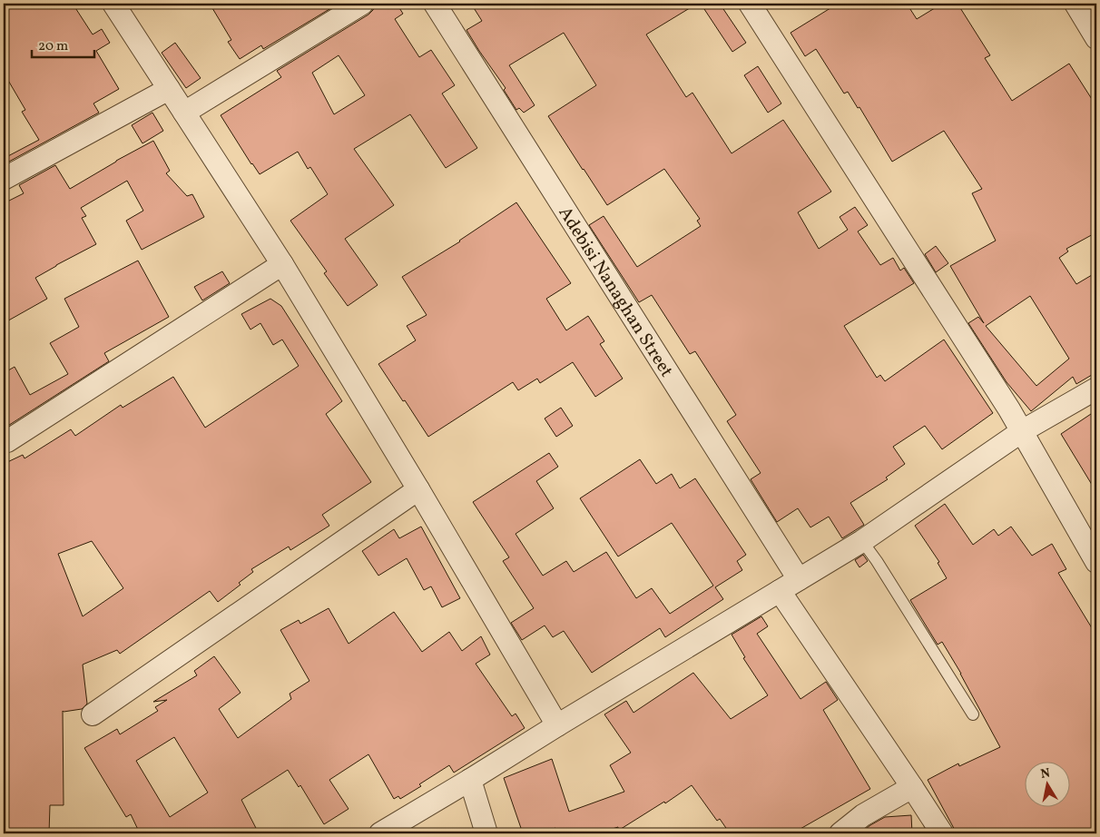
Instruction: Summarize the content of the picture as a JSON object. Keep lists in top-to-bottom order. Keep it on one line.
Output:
{"streets":{"street":["Adebisi Nanaghan Street"]},"scale_bar":"20 m","north":"top"}
